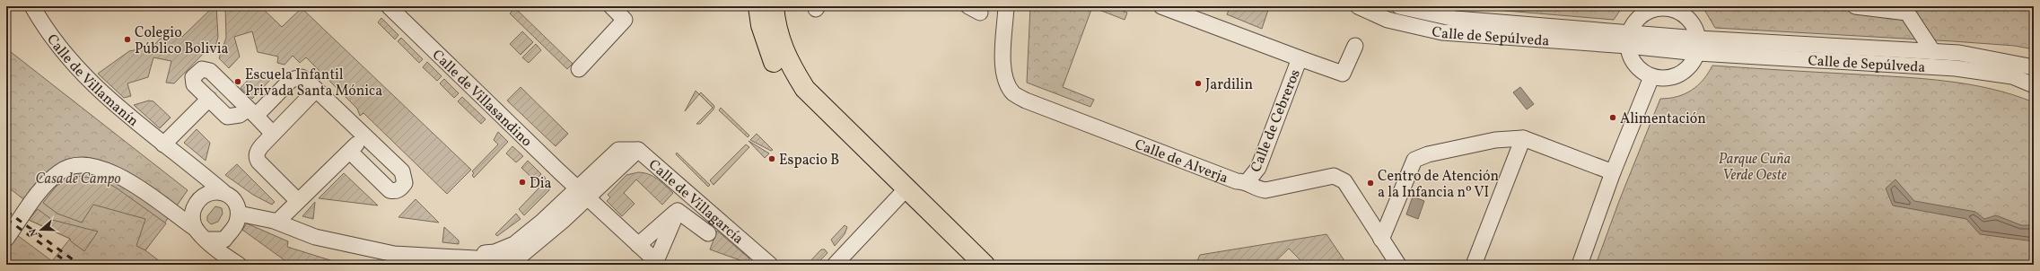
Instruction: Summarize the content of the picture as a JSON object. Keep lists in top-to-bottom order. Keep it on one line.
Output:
{"streets":{"street":["Calle de Sepúlveda","Calle de Villamanín","Calle de Villasandino","Calle de Cebreros","Calle de Alverja","Calle de Villagarcía"]},"crossings":[["Calle de Villamanín","Calle de Villasandino"],["Calle de Villamanín","Calle de Villagarcía"],["Calle de Cebreros","Calle de Alverja"]],"parks":["Parque Cuña Verde Oeste","Casa de Campo"],"places":["Colegio Público Bolivia","Escuela Infantil Privada Santa Mónica","Jardilin","Alimentación","Espacio B","Dia","Centro de Atención a la Infancia nº VI"],"north":"left"}
